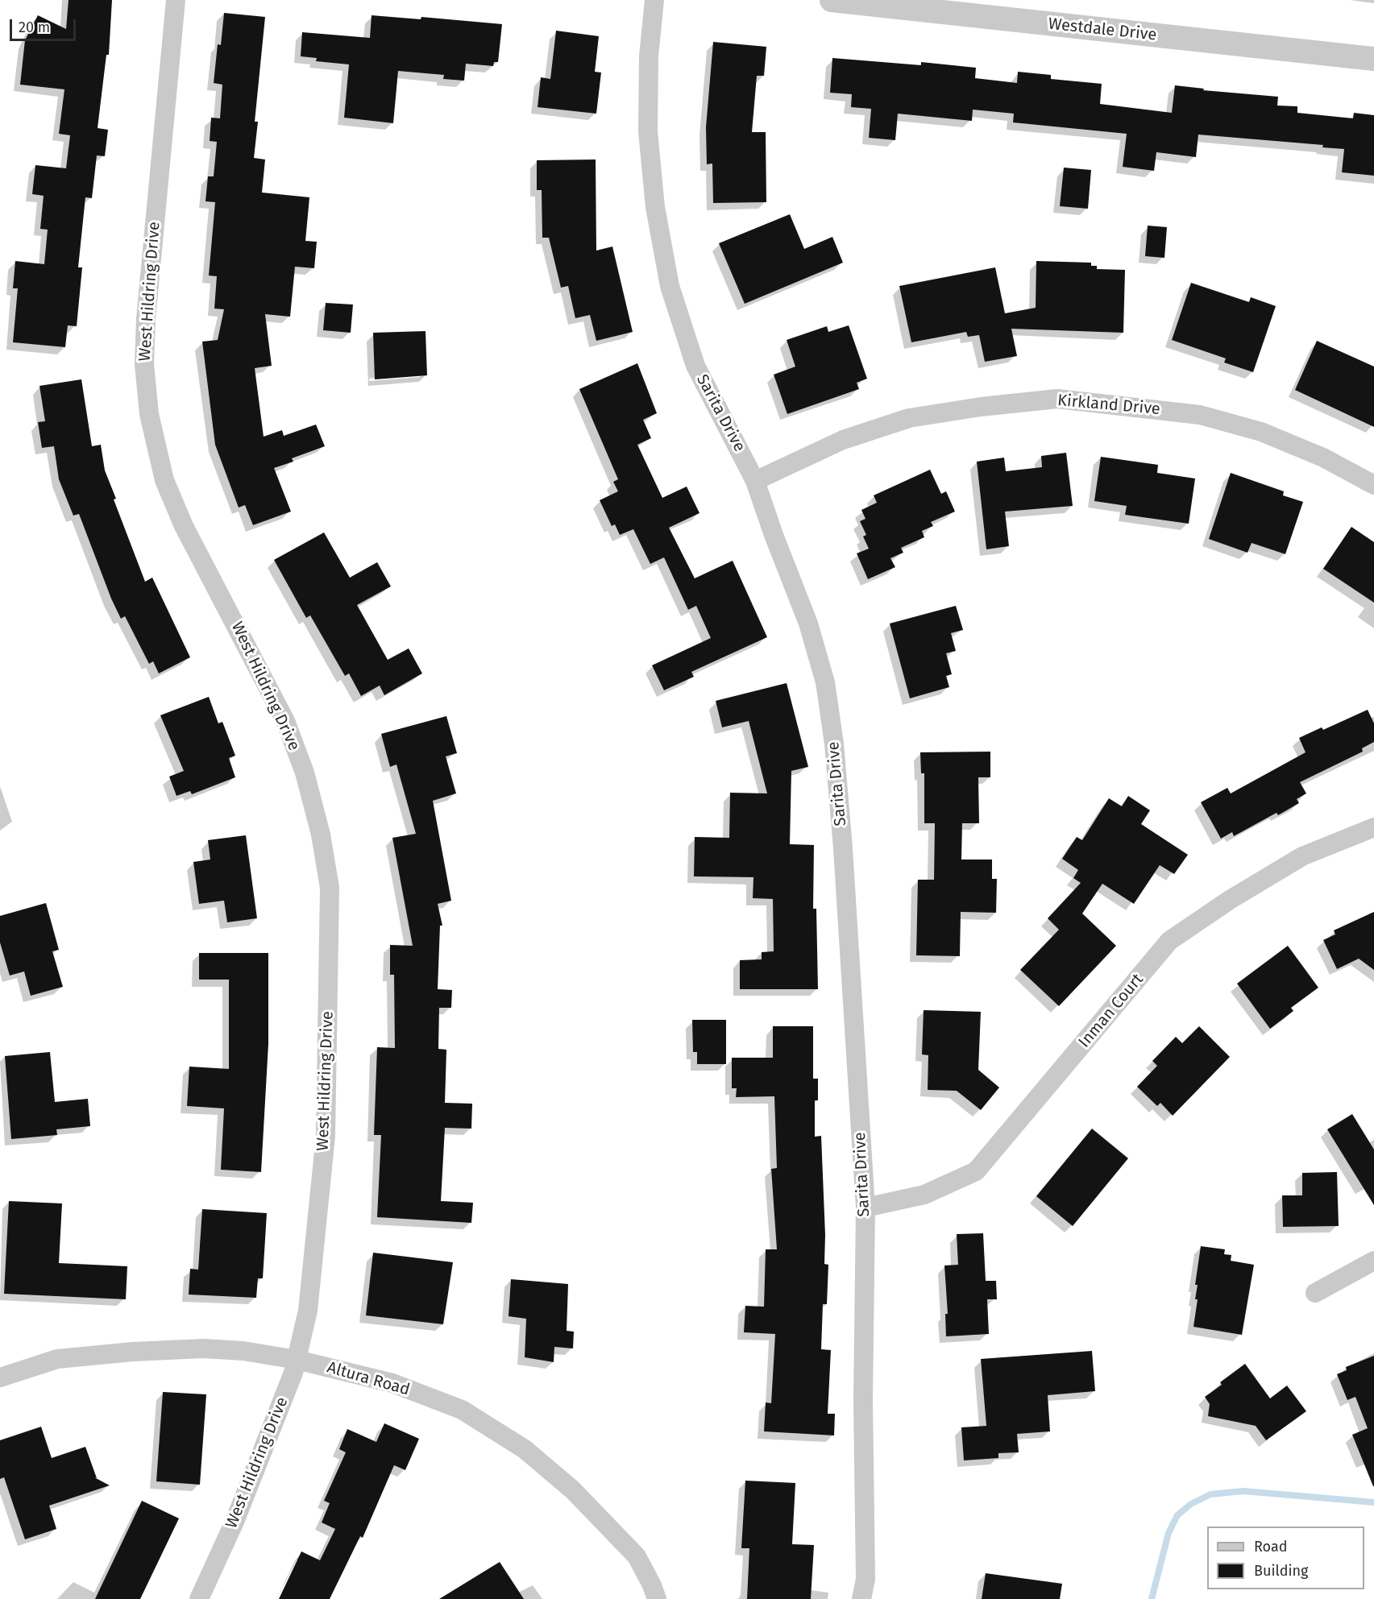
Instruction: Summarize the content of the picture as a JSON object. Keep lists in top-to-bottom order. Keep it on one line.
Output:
{"streets":{"street":["Westdale Drive","West Hildring Drive","Kirkland Drive","Sarita Drive","Inman Court","Altura Road"]},"crossings":[["West Hildring Drive","Altura Road"],["Kirkland Drive","Sarita Drive"],["Sarita Drive","Inman Court"]],"legend":["Road","Building"],"scale_bar":"20 m"}
